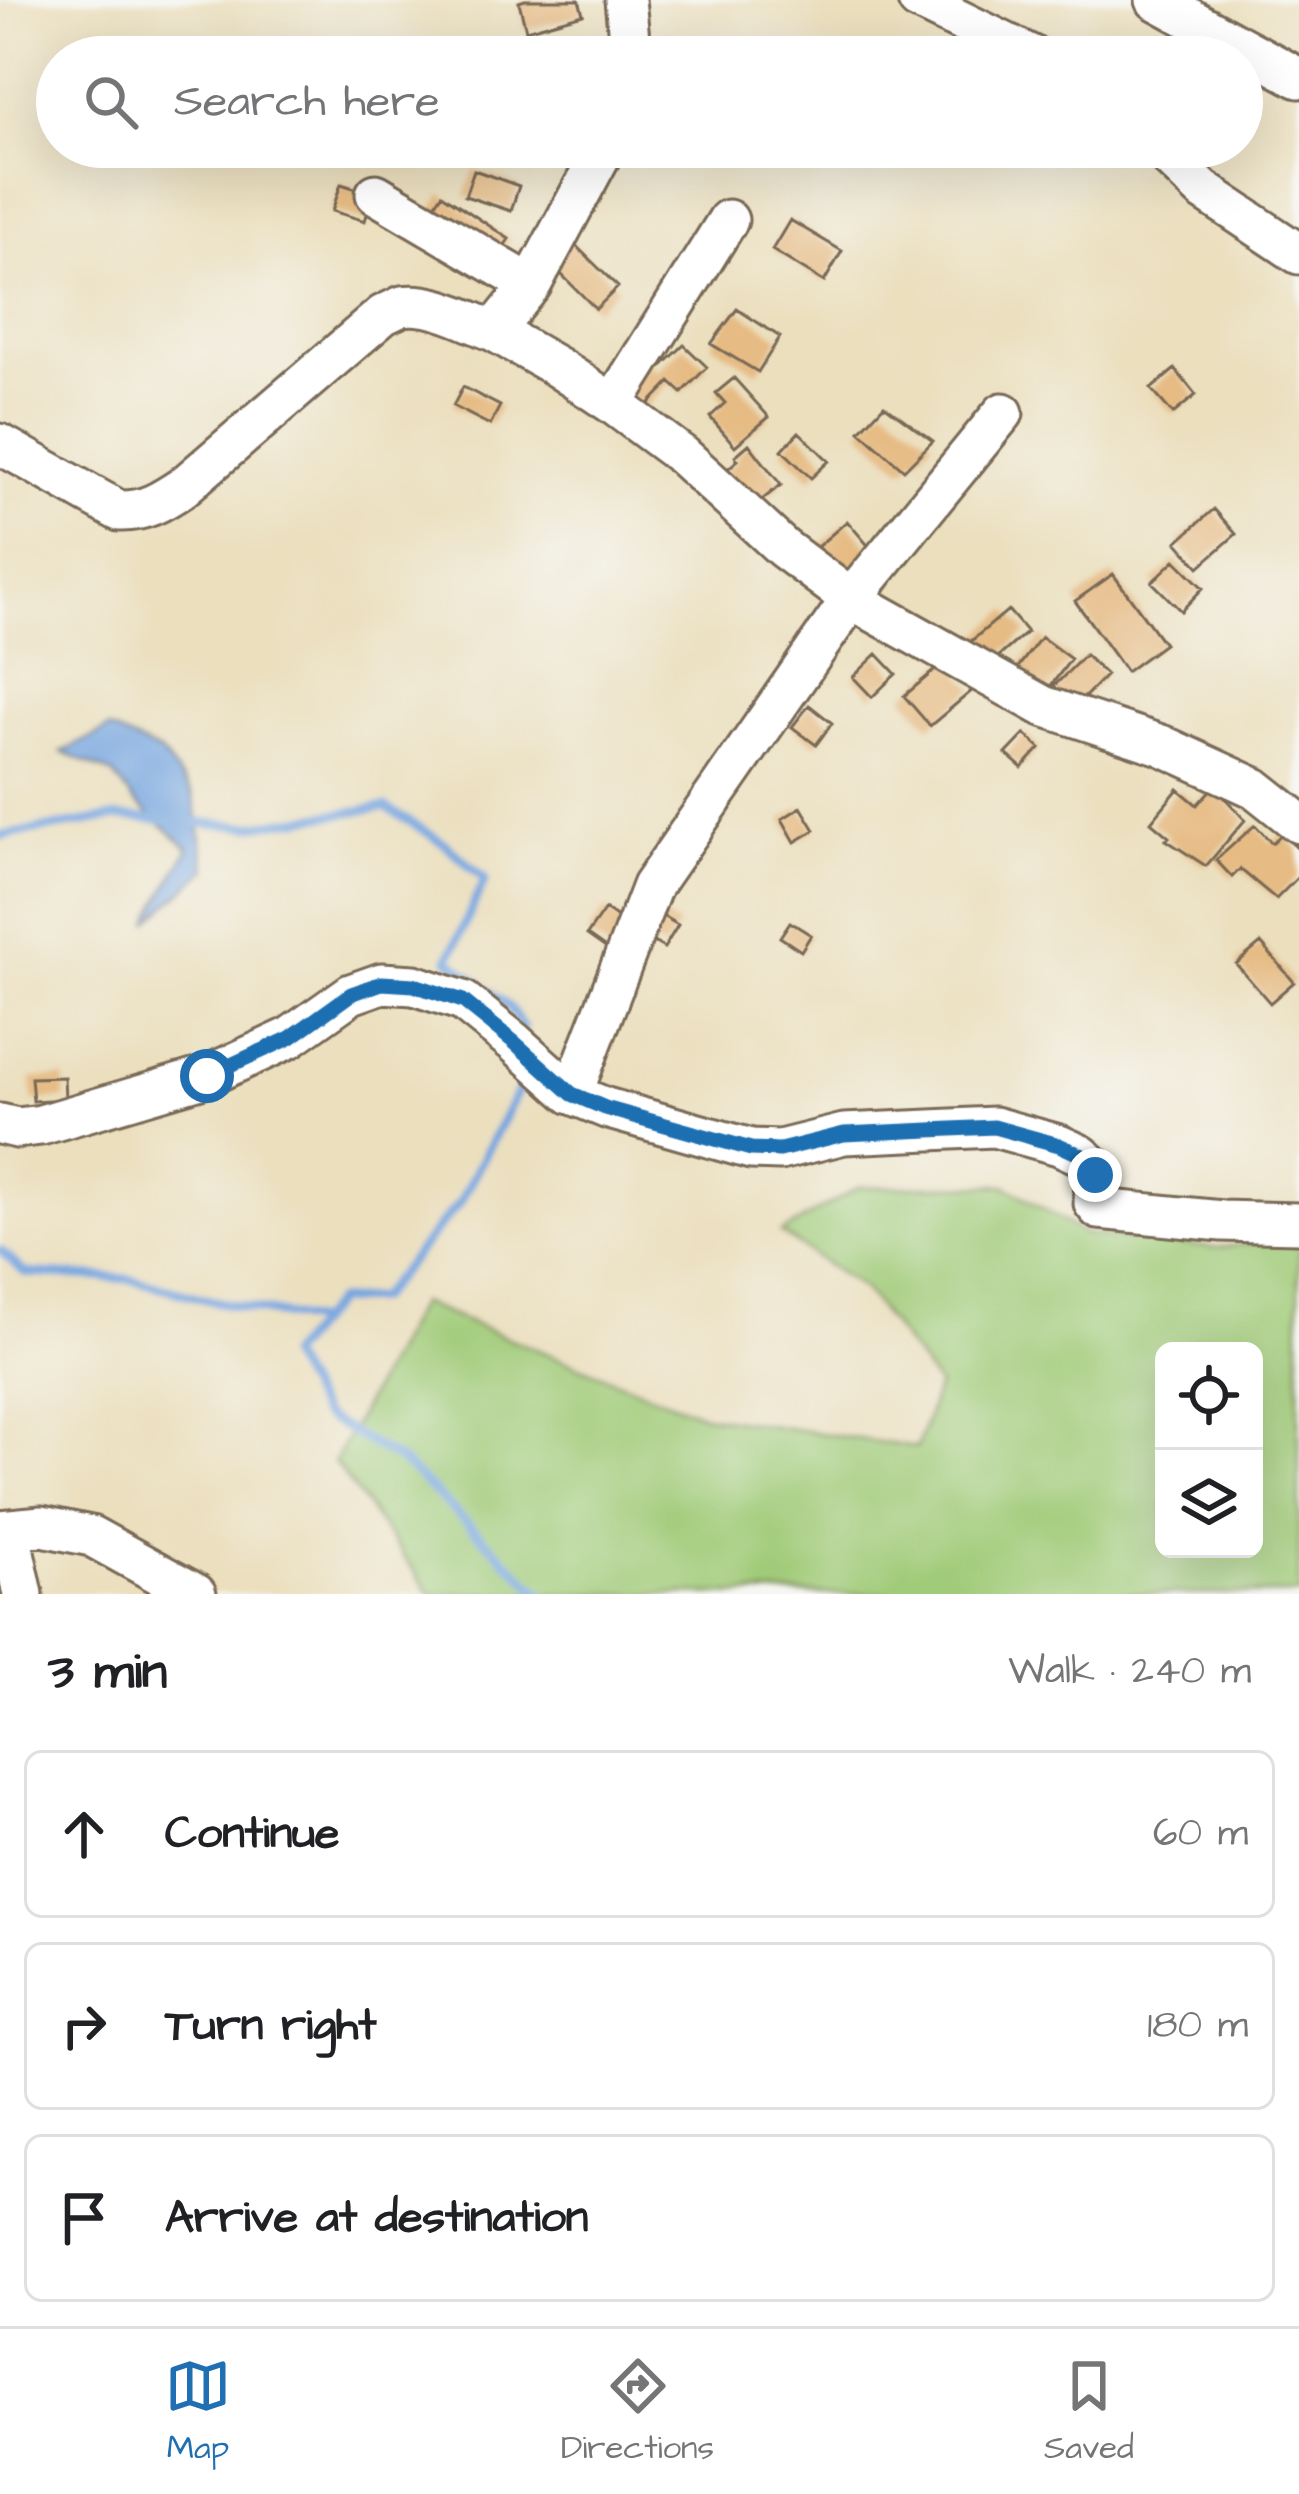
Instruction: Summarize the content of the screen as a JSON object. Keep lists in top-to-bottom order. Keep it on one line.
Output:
{"page":{"search":"Search here","heading":["3 min","Walk · 240 m"],"list":[["Continue","60 m"],["Turn right","180 m"],"Arrive at destination"],"nav":["Map","Directions","Saved"]}}
